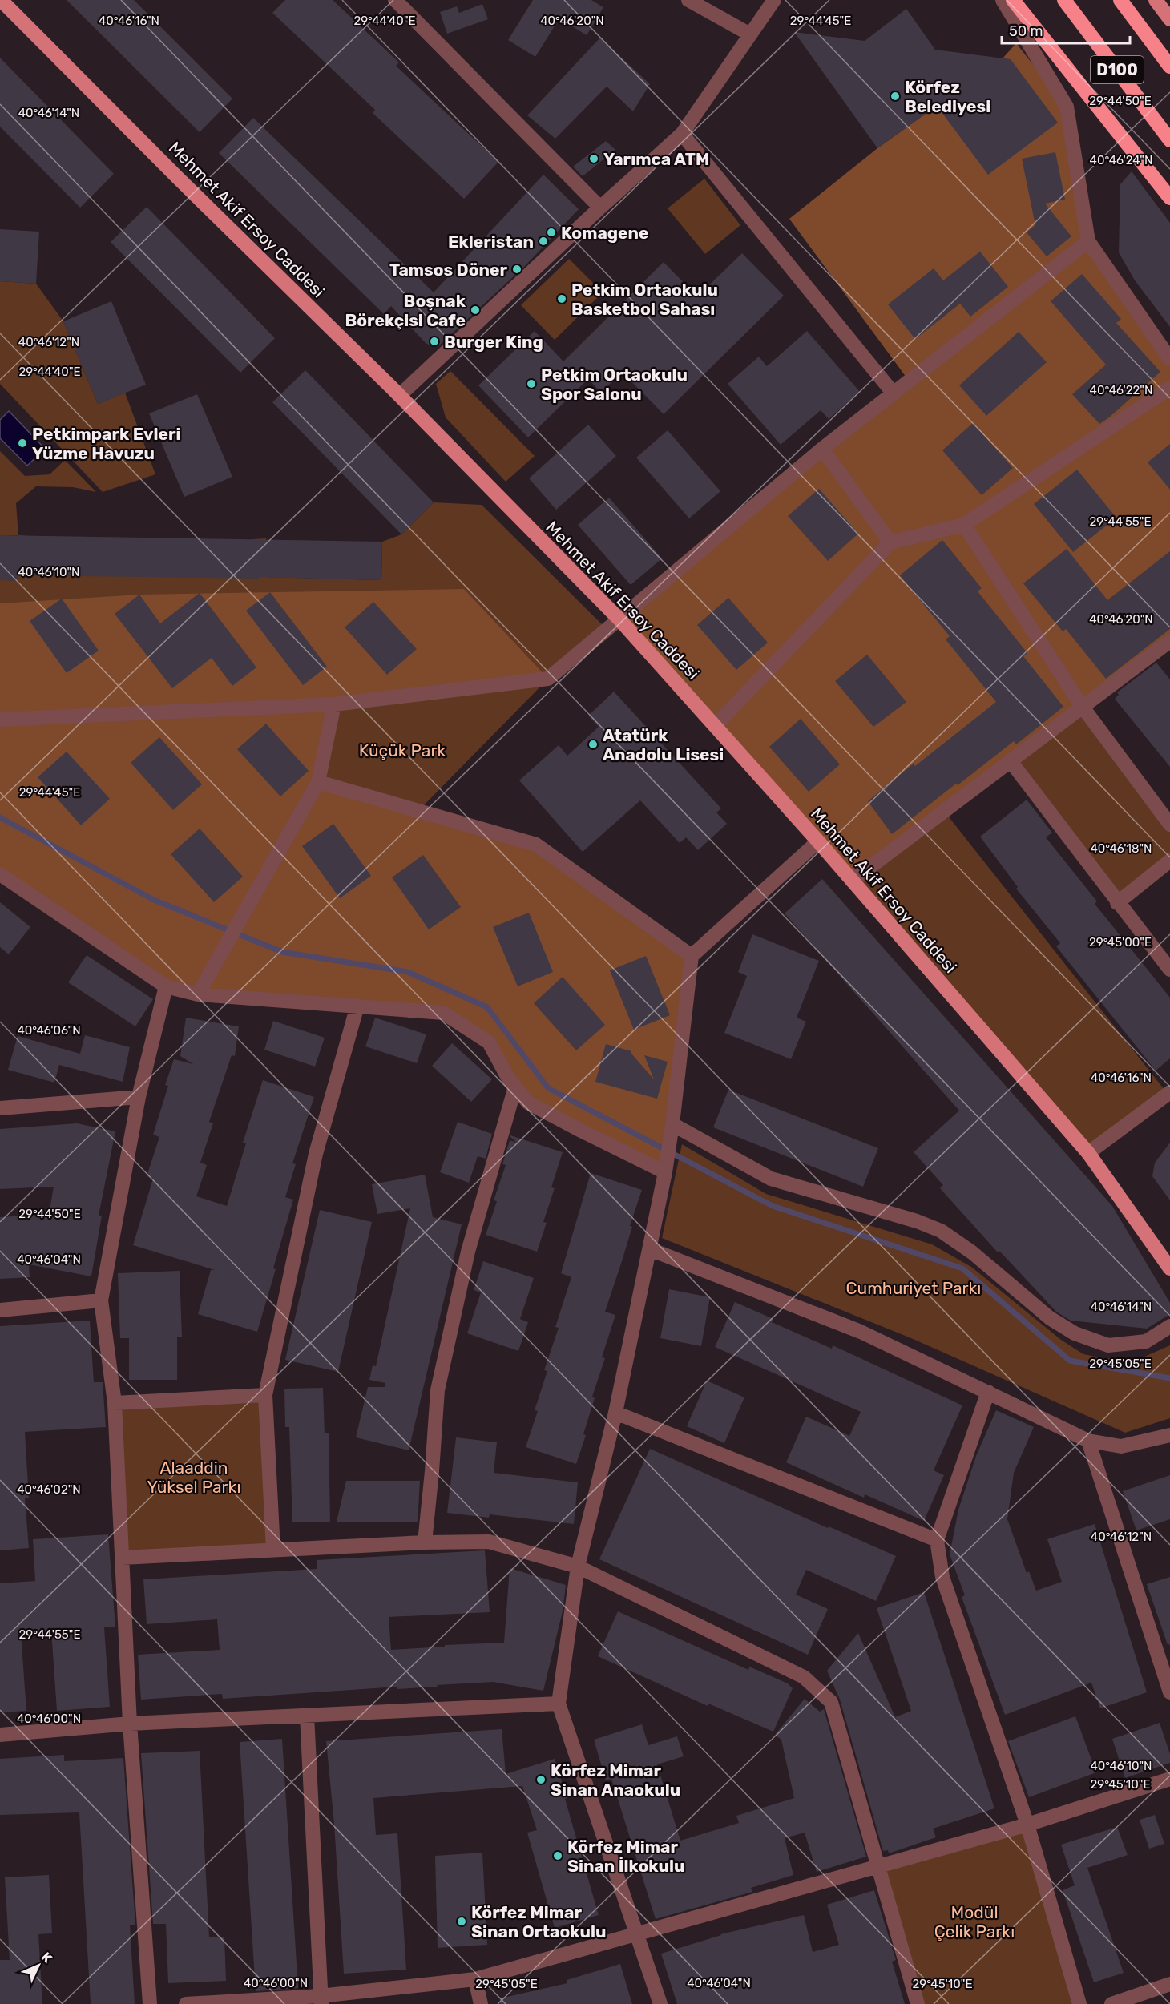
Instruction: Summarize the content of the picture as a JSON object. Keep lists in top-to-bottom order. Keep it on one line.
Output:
{"streets":{"highway":["D100"],"main road":["Mehmet Akif Ersoy Caddesi"]},"parks":["Küçük Park","Cumhuriyet Parkı","Alaaddin Yüksel Parkı","Modül Çelik Parkı"],"places":["Körfez Belediyesi","Yarımca ATM","Komagene","Ekleristan","Tamsos Döner","Petkim Ortaokulu Basketbol Sahası","Boşnak Börekçisi Cafe","Burger King","Petkim Ortaokulu Spor Salonu","Petkimpark Evleri Yüzme Havuzu","Atatürk Anadolu Lisesi","Körfez Mimar Sinan Anaokulu","Körfez Mimar Sinan İlkokulu","Körfez Mimar Sinan Ortaokulu"],"scale_bar":"50 m","north":"top right","coordinates":["29°44'40\"E","29°44'45\"E","40°46'16\"N","40°46'20\"N","29°44'50\"E","40°46'14\"N","40°46'24\"N","40°46'12\"N","40°46'22\"N","29°44'55\"E","40°46'10\"N","40°46'18\"N","29°45'00\"E","40°46'06\"N","40°46'04\"N","29°45'05\"E","40°46'02\"N","40°46'00\"N","29°45'10\"E"]}
